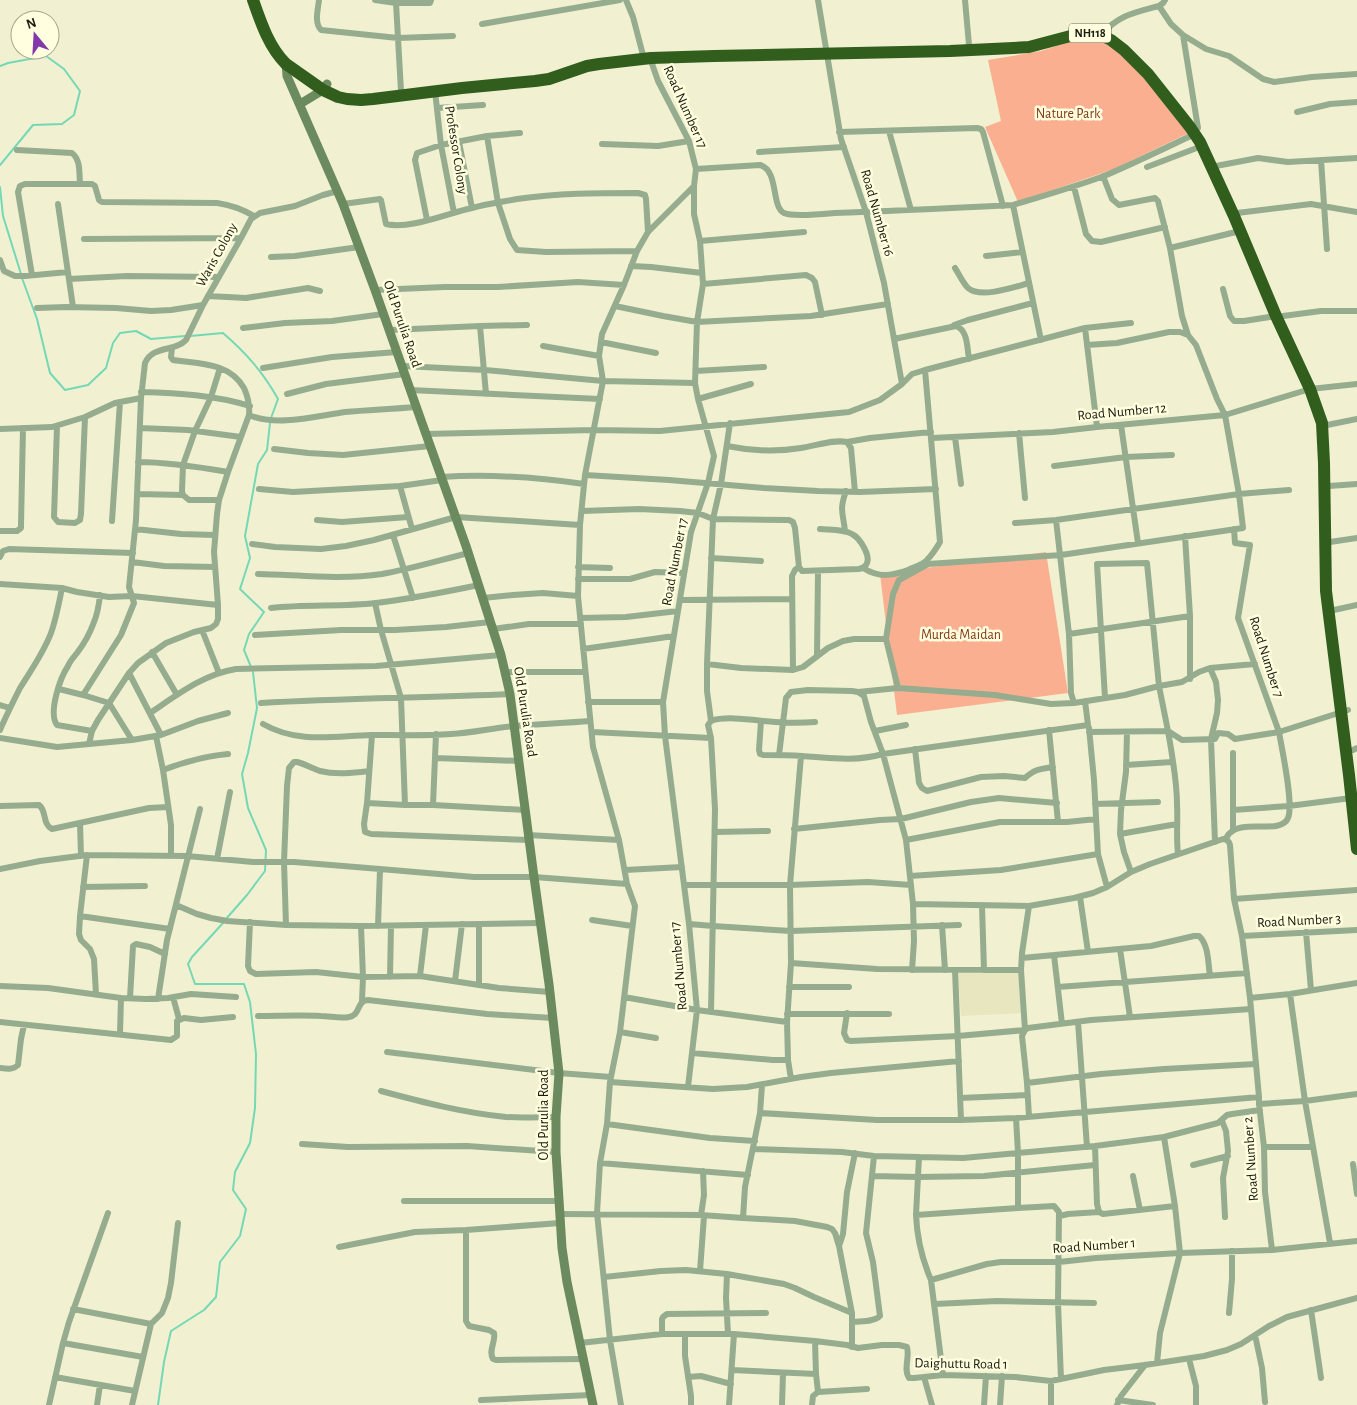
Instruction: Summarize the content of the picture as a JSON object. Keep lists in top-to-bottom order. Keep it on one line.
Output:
{"streets":{"highway":["NH118"],"main road":["Old Purulia Road"],"street":["Road Number 17","Professor Colony","Road Number 16","Waris Colony","Road Number 12","Road Number 7","Road Number 3","Road Number 2","Road Number 1","Daighuttu Road 1"]},"crossings":[["NH118","Road Number 17"],["NH118","Professor Colony"],["NH118","Road Number 16"],["NH118","Old Purulia Road"],["NH118","Road Number 12"],["Waris Colony","Old Purulia Road"],["Old Purulia Road","Daighuttu Road 1"],["Road Number 2","Road Number 1"]],"parks":["Nature Park","Murda Maidan"],"north":"top"}
